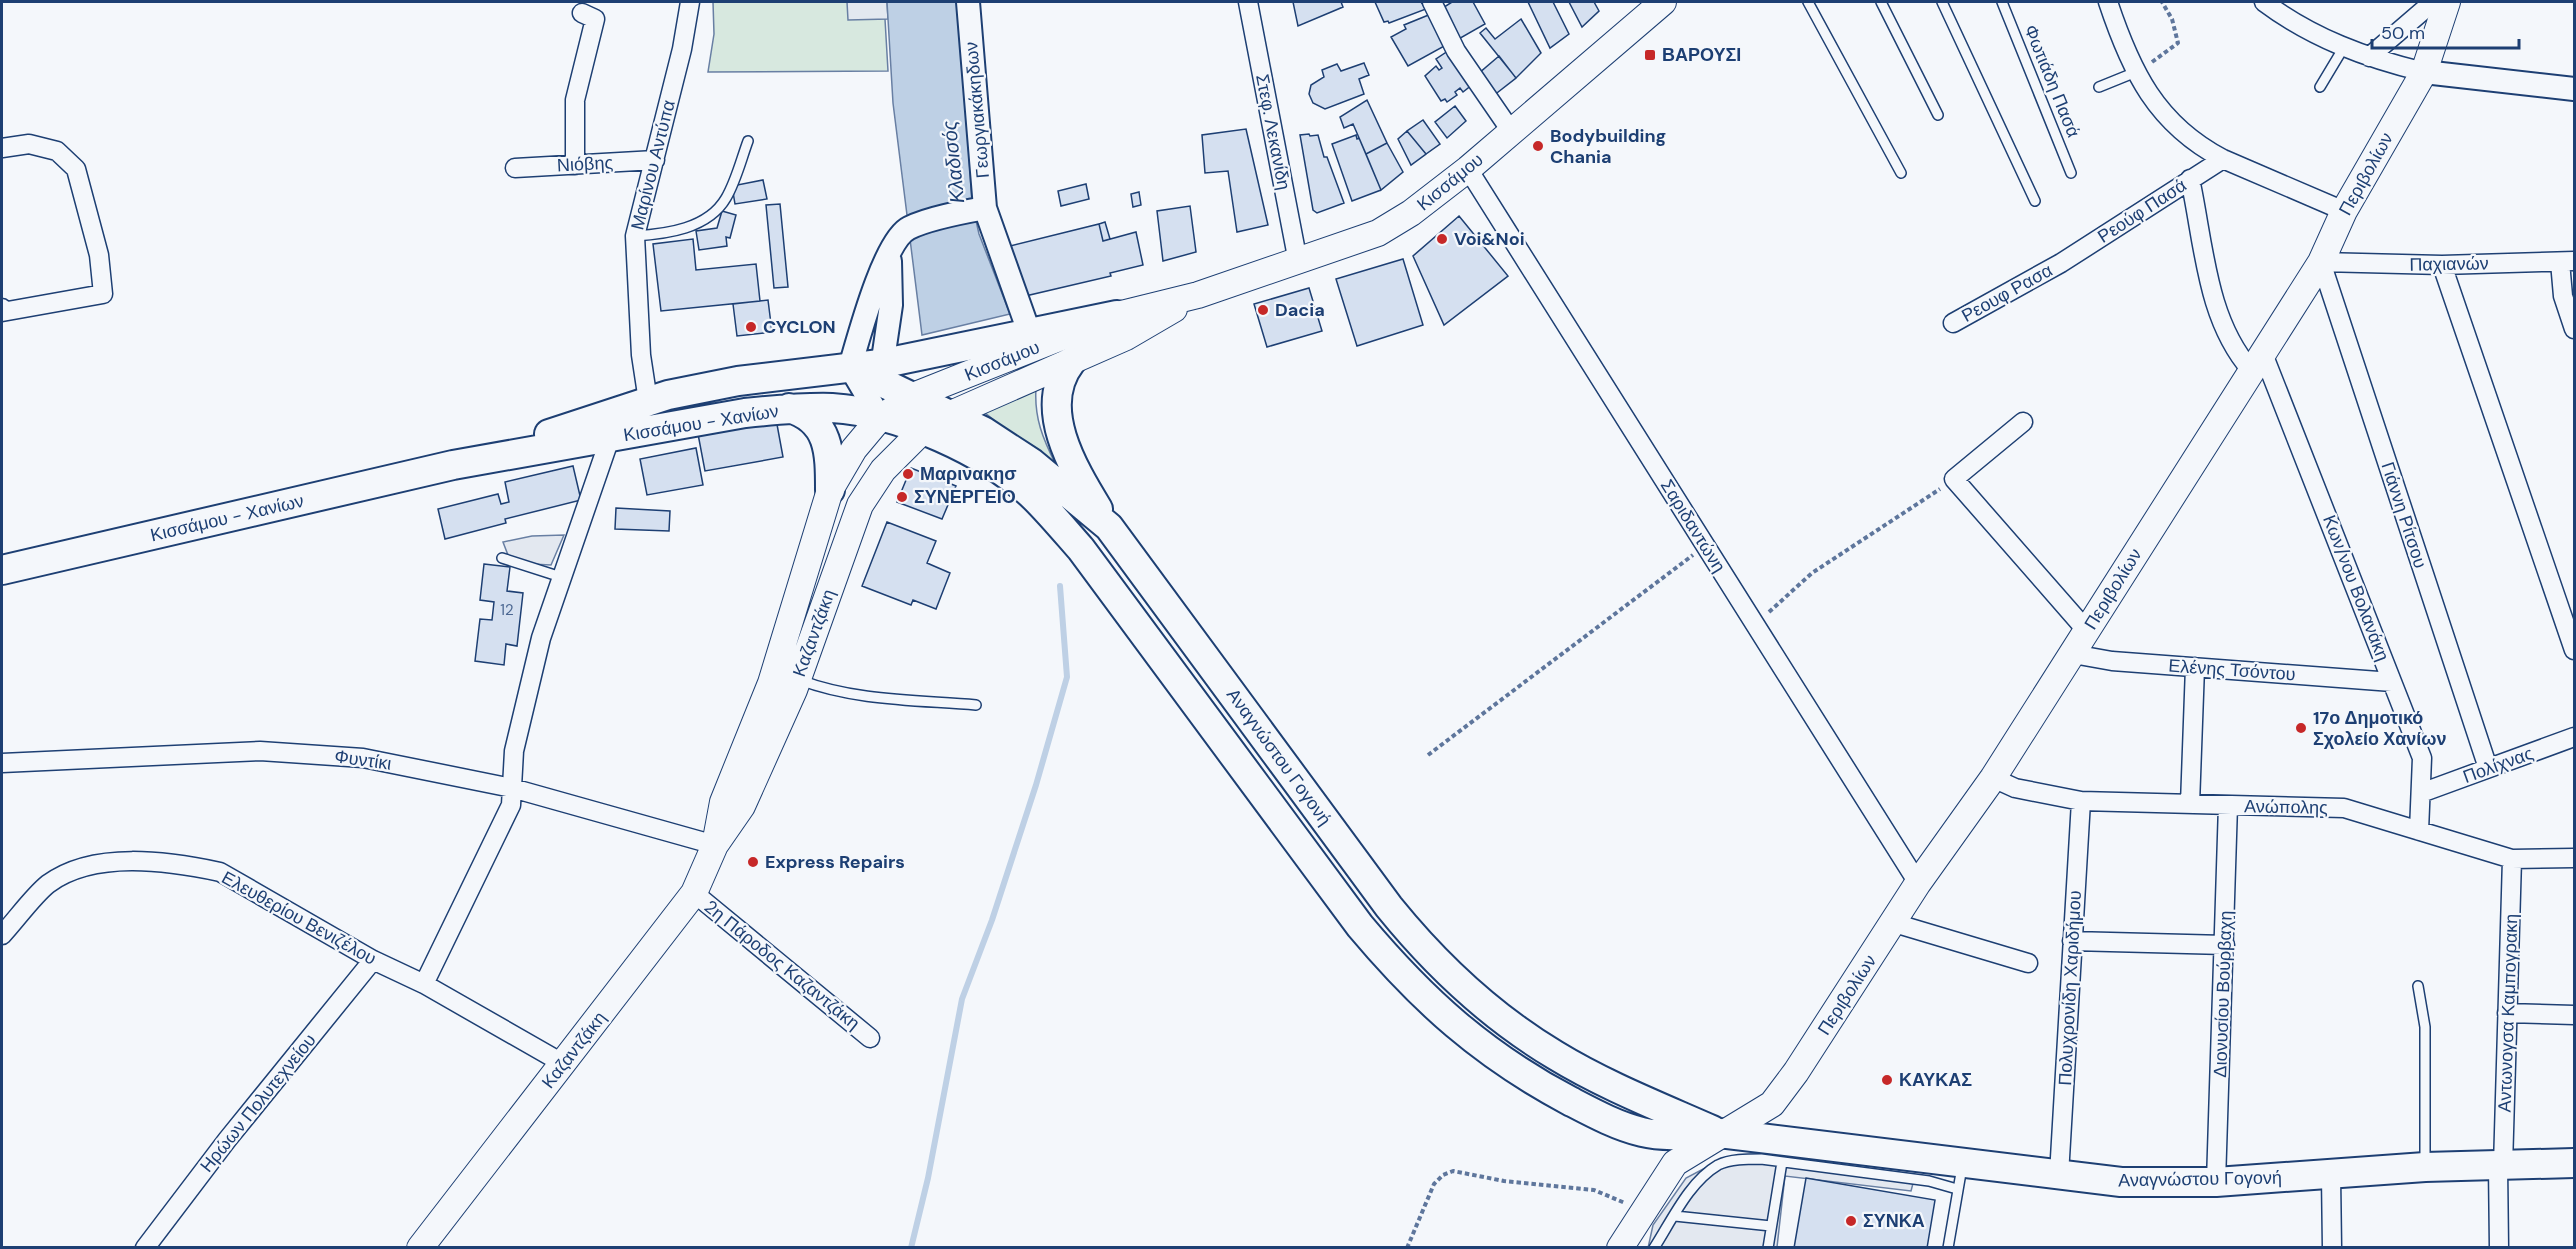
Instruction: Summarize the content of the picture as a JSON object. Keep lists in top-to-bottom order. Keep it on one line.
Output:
{"streets":{"main road":["Περιβολίων","Κισσάμου","Κισσάμου - Χανίων","Καζαντζάκη","Αναγνώστου Γογονή"],"street":["Γεωργιακάκηδων","Στεφ. Λεκανίδη","Νιόβης","Μαρίνου Αντύπα","Ρεούφ Πασά","Παχιανών","Ρεουφ Ρασα","Γιάννη Ρίτσου","Σαριδαντώνη","Κων/νου Βολανάκη","Ελένης Τσόντου","Φυντίκι","Πολίχνας","Ανώπολης","Ελευθερίου Βενιζέλου","2η Πάροδος Καζαντζάκη","Πολυχρονίδη Χαριδήμου","Διονυσίου Βούρβαχη","Αντωνογσα Καμπογρακη","Ηρώων Πολυτεχνείου"],"lane":["Φωτιάδη Πασά"]},"crossings":[["Γεωργιακάκηδων","Κισσάμου - Χανίων"],["Στεφ. Λεκανίδη","Κισσάμου"],["Νιόβης","Μαρίνου Αντύπα"],["Μαρίνου Αντύπα","Κισσάμου - Χανίων"],["Περιβολίων","Παχιανών"],["Περιβολίων","Γιάννη Ρίτσου"],["Περιβολίων","Σαριδαντώνη"],["Περιβολίων","Κων/νου Βολανάκη"],["Περιβολίων","Ελένης Τσόντου"],["Περιβολίων","Αναγνώστου Γογονή"],["Περιβολίων","Ανώπολης"],["Κισσάμου","Κισσάμου - Χανίων"],["Κισσάμου","Σαριδαντώνη"],["Κισσάμου","Καζαντζάκη"],["Κισσάμου","Αναγνώστου Γογονή"],["Ρεούφ Πασά","Ρεουφ Ρασα"],["Ρεούφ Πασά","Κων/νου Βολανάκη"],["Παχιανών","Γιάννη Ρίτσου"],["Κισσάμου - Χανίων","Καζαντζάκη"],["Κισσάμου - Χανίων","Αναγνώστου Γογονή"],["Γιάννη Ρίτσου","Πολίχνας"],["Κων/νου Βολανάκη","Ελένης Τσόντου"],["Κων/νου Βολανάκη","Πολίχνας"],["Κων/νου Βολανάκη","Ανώπολης"],["Καζαντζάκη","Αναγνώστου Γογονή"],["Καζαντζάκη","Φυντίκι"],["Καζαντζάκη","Ελευθερίου Βενιζέλου"],["Καζαντζάκη","2η Πάροδος Καζαντζάκη"],["Αναγνώστου Γογονή","Πολυχρονίδη Χαριδήμου"],["Αναγνώστου Γογονή","Διονυσίου Βούρβαχη"],["Αναγνώστου Γογονή","Αντωνογσα Καμπογρακη"],["Ανώπολης","Πολυχρονίδη Χαριδήμου"],["Ανώπολης","Διονυσίου Βούρβαχη"],["Ανώπολης","Αντωνογσα Καμπογρακη"],["Ελευθερίου Βενιζέλου","Ηρώων Πολυτεχνείου"]],"water":["Κλαδισός"],"places":{"transit":["ΒΑΡΟΥΣΙ"],"other":["Bodybuilding Chania","Voi&Noi","Dacia","CYCLON","Μαρινακησ","ΣΥΝΕΡΓΕΙΟ","17ο Δημοτικό Σχολείο Χανίων","Express Repairs","ΚΑΥΚΑΣ","ΣΥΝΚΑ"]},"house_numbers":["12"],"scale_bar":"50 m"}
